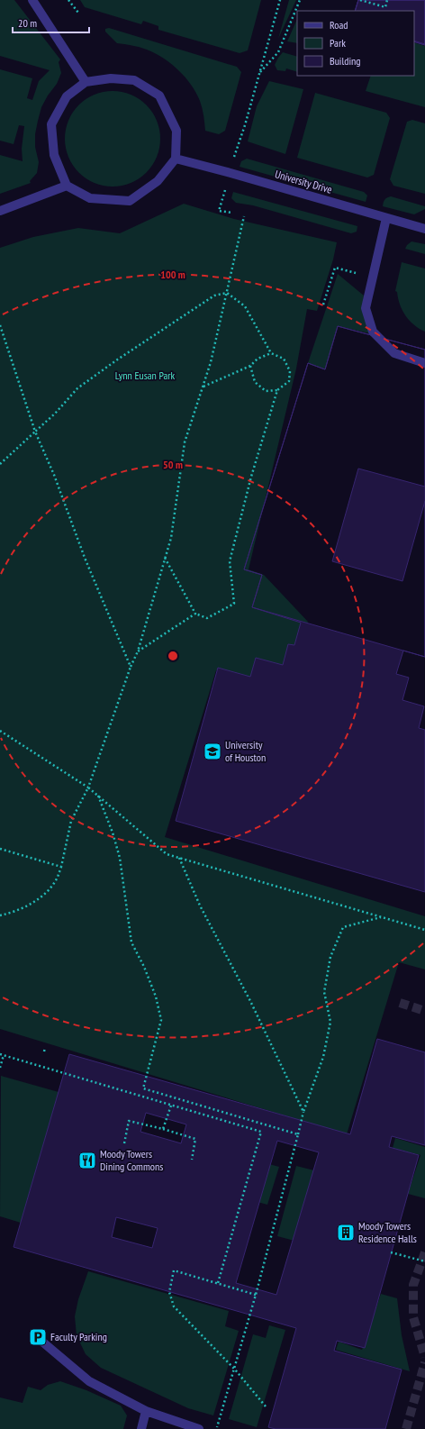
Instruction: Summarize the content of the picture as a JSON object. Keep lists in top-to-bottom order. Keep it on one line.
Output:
{"streets":{"street":["University Drive"]},"parks":["Lynn Eusan Park"],"places":{"school or university":["University of Houston"],"restaurant":["Moody Towers Dining Commons"],"building":["Moody Towers Residence Halls"],"parking":["Faculty Parking"]},"legend":["Road","Park","Building"],"scale_bar":"20 m","rings":["100 m","50 m"]}
